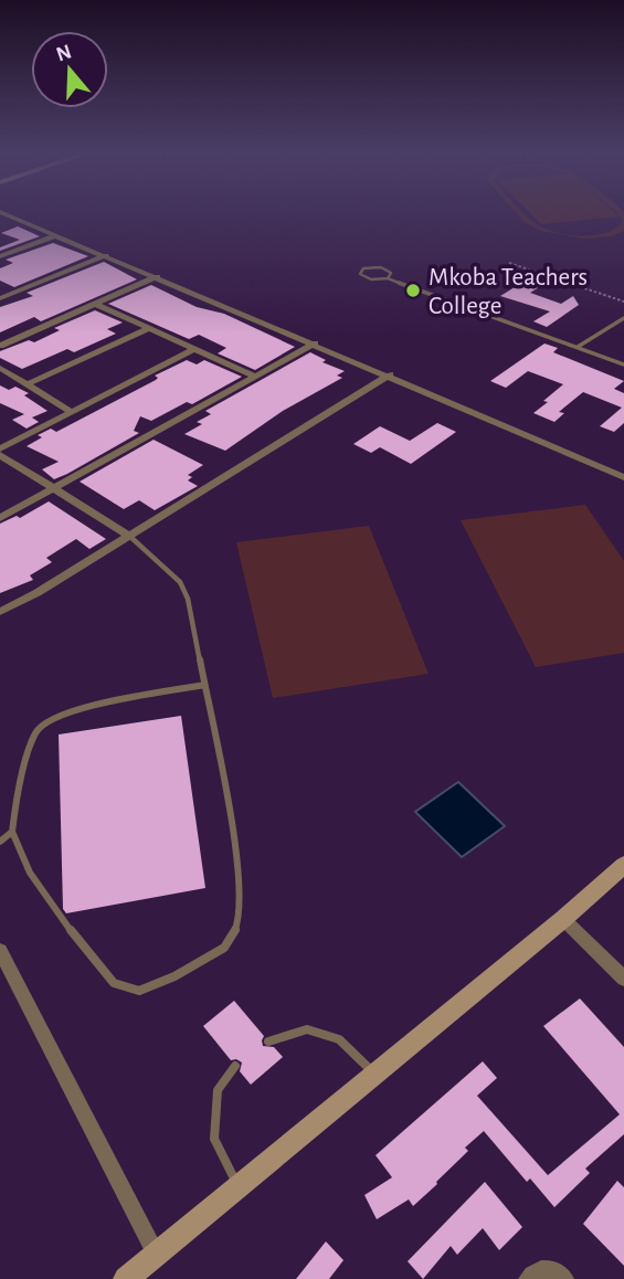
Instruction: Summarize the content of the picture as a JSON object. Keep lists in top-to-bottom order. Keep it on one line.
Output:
{"places":["Mkoba Teachers College"],"north":"top"}
